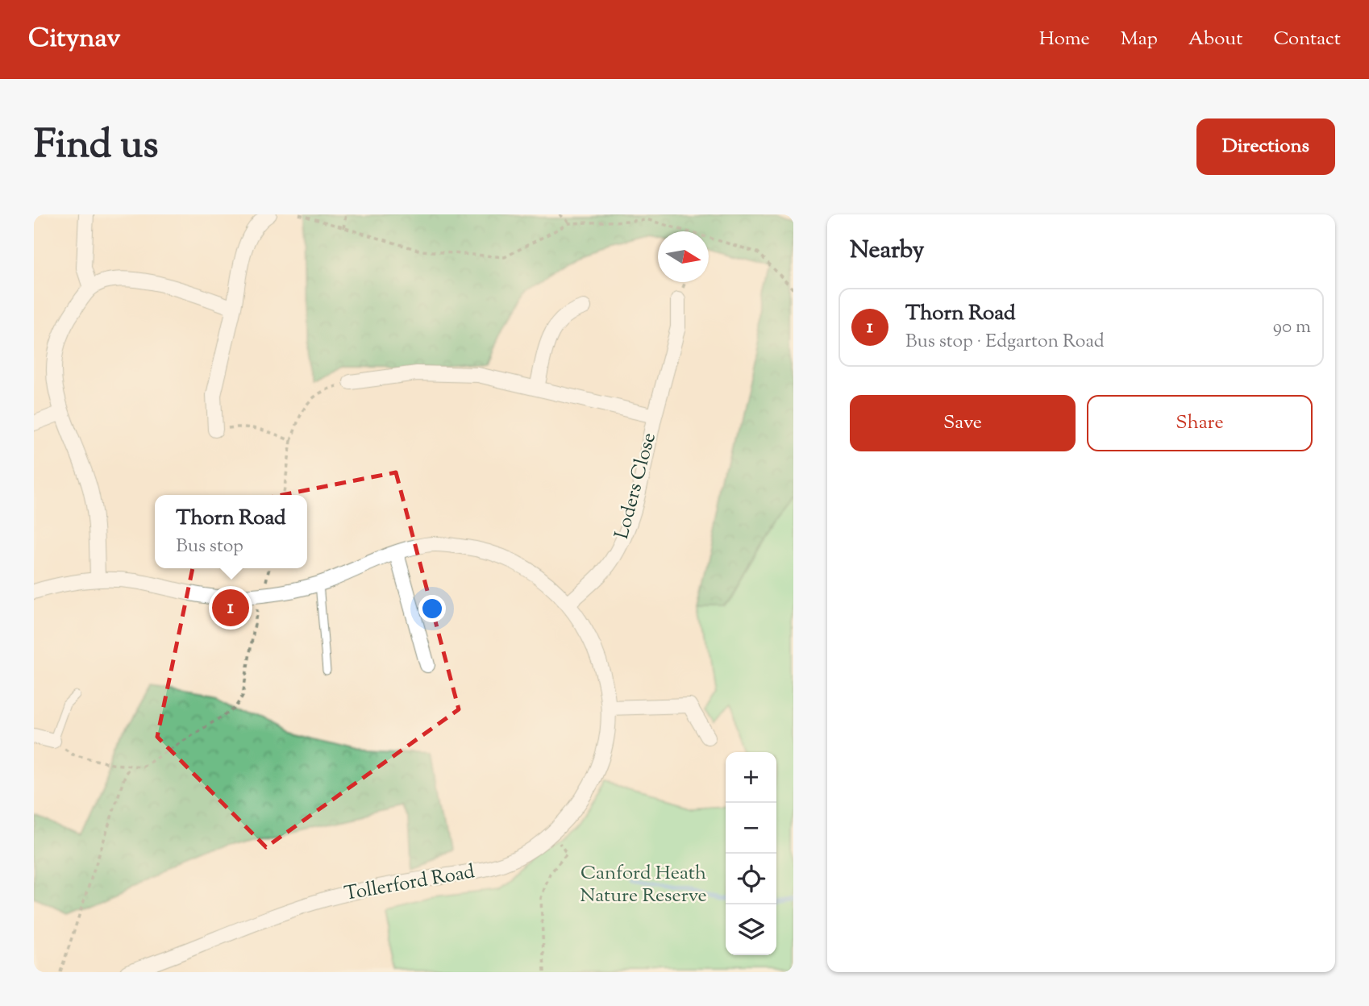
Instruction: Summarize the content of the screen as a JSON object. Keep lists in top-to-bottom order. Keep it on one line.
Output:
{"streets":{"street":["Loders Close","Tollerford Road"]},"crossings":[["Loders Close","Tollerford Road"]],"parks":["Canford Heath Nature Reserve"],"north":"right","page":{"header":"Citynav","nav":["Home","Map","About","Contact"],"title":"Find us","buttons":["Directions",["Save","Share"]],"heading":"Nearby","list":[{"mark":"1","name":"Thorn Road","note":"Bus stop · Edgarton Road","value":"90 m"}],"popup":["Thorn Road","Bus stop"],"pins":"1","map_buttons":["+","−"]}}
